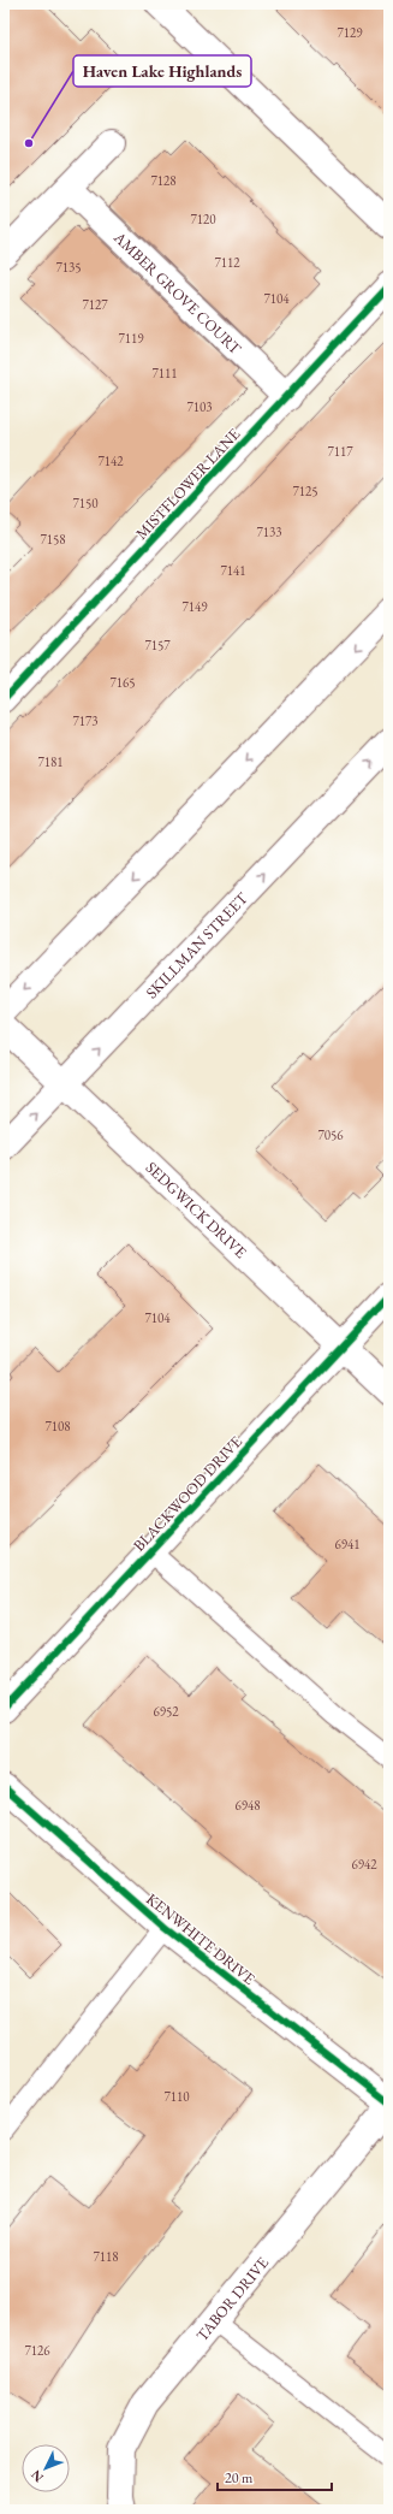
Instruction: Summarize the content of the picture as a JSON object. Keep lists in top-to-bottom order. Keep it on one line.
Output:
{"streets":{"street":["AMBER GROVE COURT","MISTFLOWER LANE","SKILLMAN STREET","SEDGWICK DRIVE","BLACKWOOD DRIVE","KENWHITE DRIVE","TABOR DRIVE"]},"crossings":[["AMBER GROVE COURT","MISTFLOWER LANE"],["SKILLMAN STREET","SEDGWICK DRIVE"],["SEDGWICK DRIVE","BLACKWOOD DRIVE"]],"places":["Haven Lake Highlands"],"house_numbers":["7129","7128","7120","7112","7135","7104","7127","7119","7111","7103","7117","7142","7125","7150","7133","7158","7141","7149","7157","7165","7173","7181","7056","7104","7108","6941","6952","6948","6942","7110","7118","7126"],"scale_bar":"20 m","north":"bottom left"}
